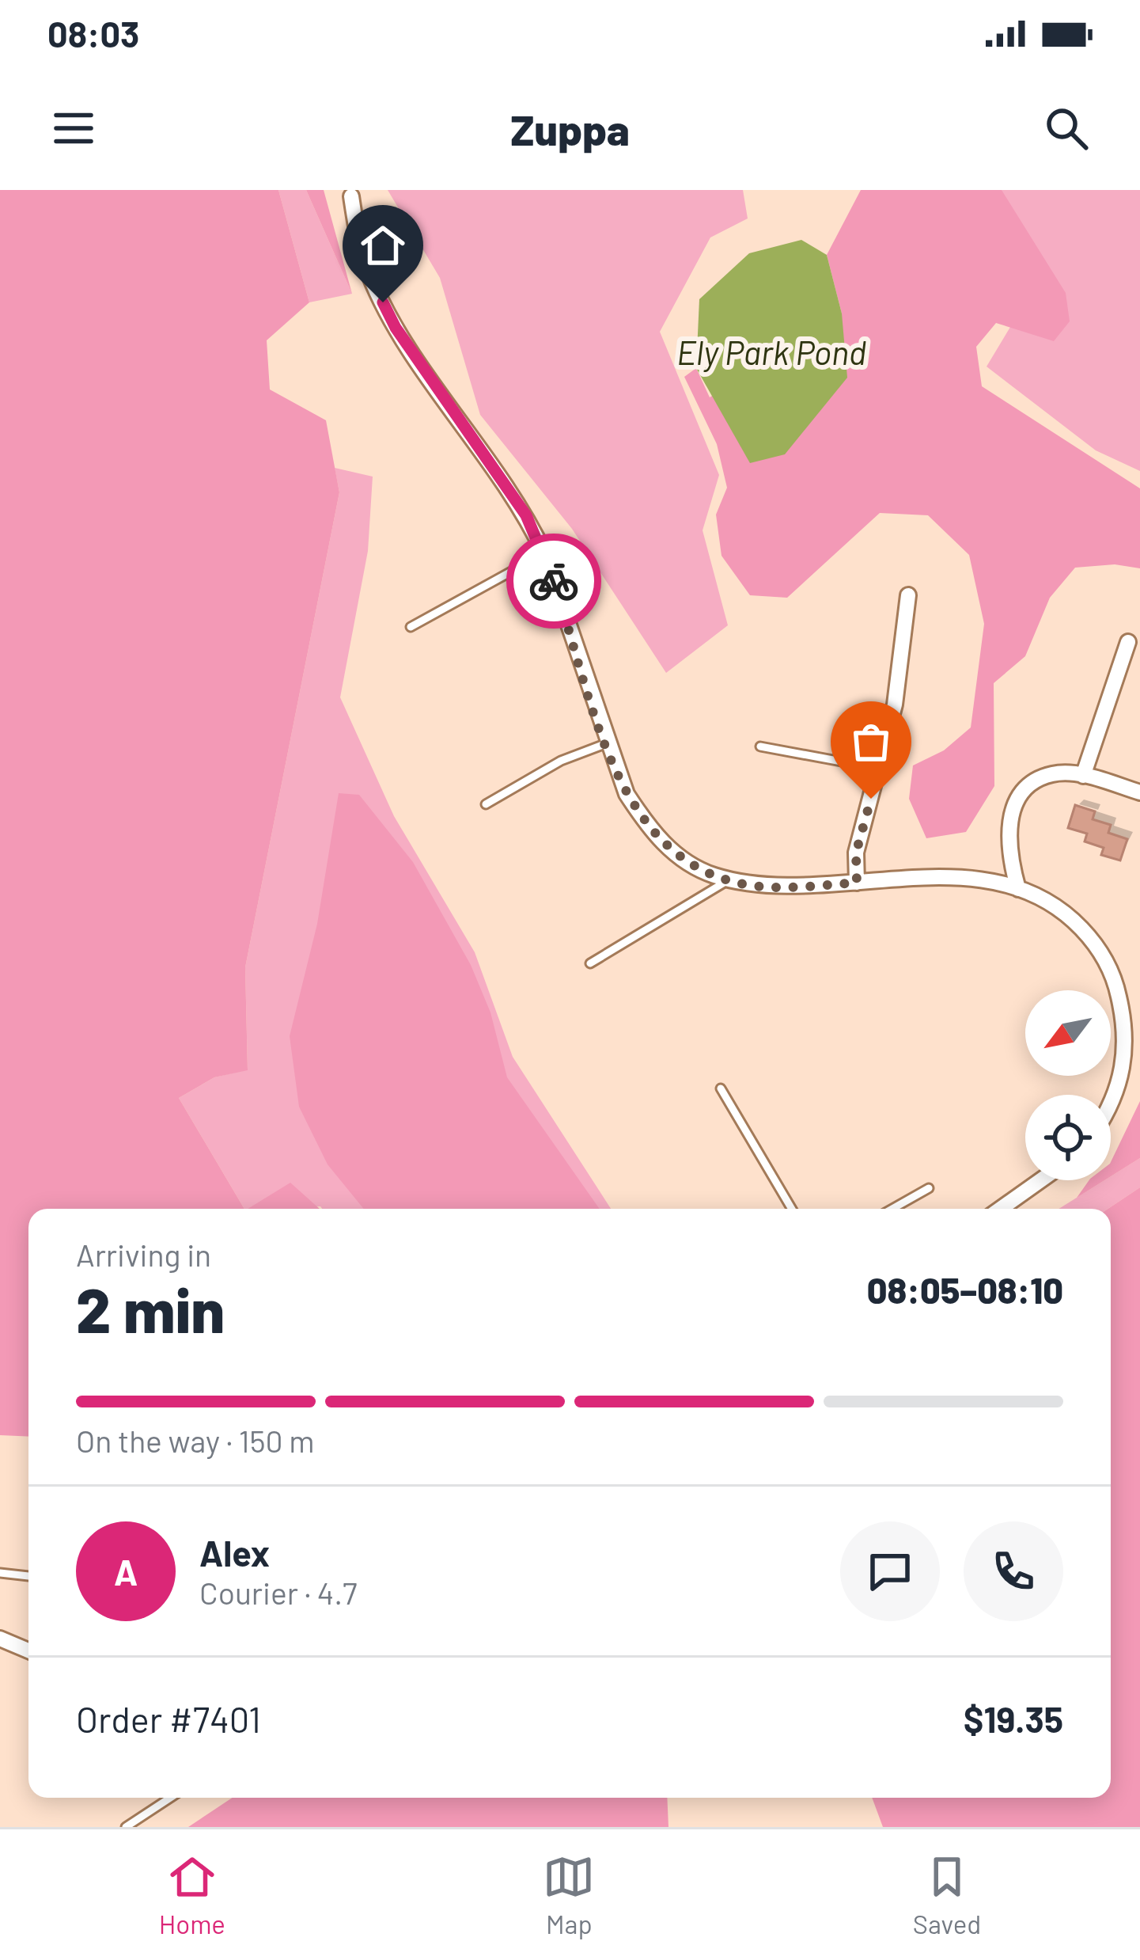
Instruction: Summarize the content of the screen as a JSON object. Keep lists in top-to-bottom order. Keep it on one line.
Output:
{"water":["Ely Park Pond"],"north":"bottom left","page":{"status":"08:03","header":"Zuppa","heading":["2 min","Arriving in","08:05–08:10"],"panel":["Alex","Courier · 4.7","Order #7401","$19.35"],"bar":"On the way · 150 m","round":"A","tabs":["Home","Map","Saved"]}}
